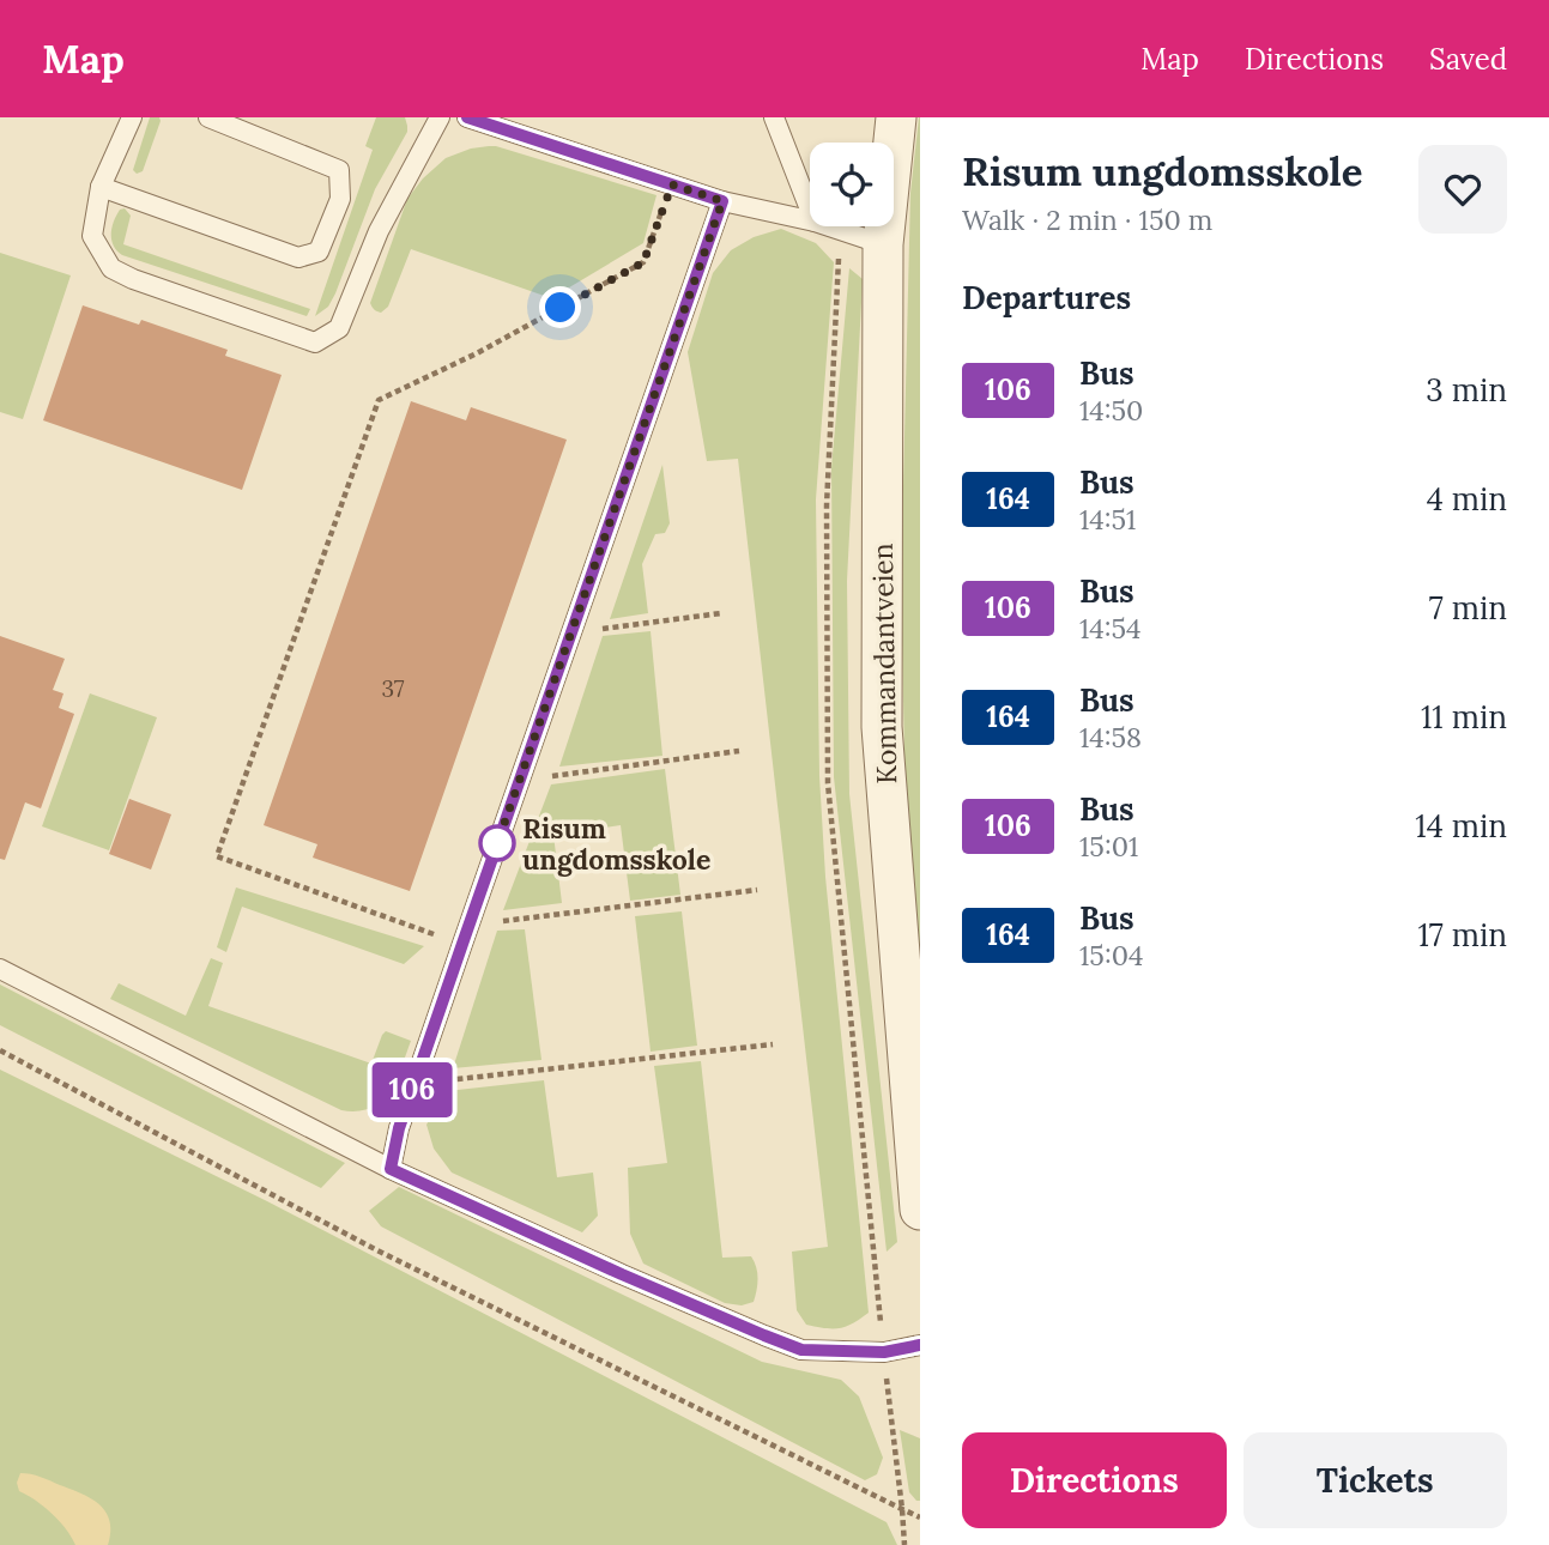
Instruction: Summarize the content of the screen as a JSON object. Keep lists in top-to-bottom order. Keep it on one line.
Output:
{"streets":{"street":["Kommandantveien"]},"places":["Risum ungdomsskole"],"lines":["bus line 106"],"house_numbers":["37"],"page":{"header":"Map","nav":["Map","Directions","Saved"],"on_map":"106","heading":[["Risum ungdomsskole","Walk · 2 min · 150 m"],"Departures"],"list":[{"mark":"106","name":"Bus","note":"14:50","value":"3 min"},{"mark":"164","name":"Bus","note":"14:51","value":"4 min"},{"mark":"106","name":"Bus","note":"14:54","value":"7 min"},{"mark":"164","name":"Bus","note":"14:58","value":"11 min"},{"mark":"106","name":"Bus","note":"15:01","value":"14 min"},{"mark":"164","name":"Bus","note":"15:04","value":"17 min"}],"buttons":["Directions","Tickets"]}}
